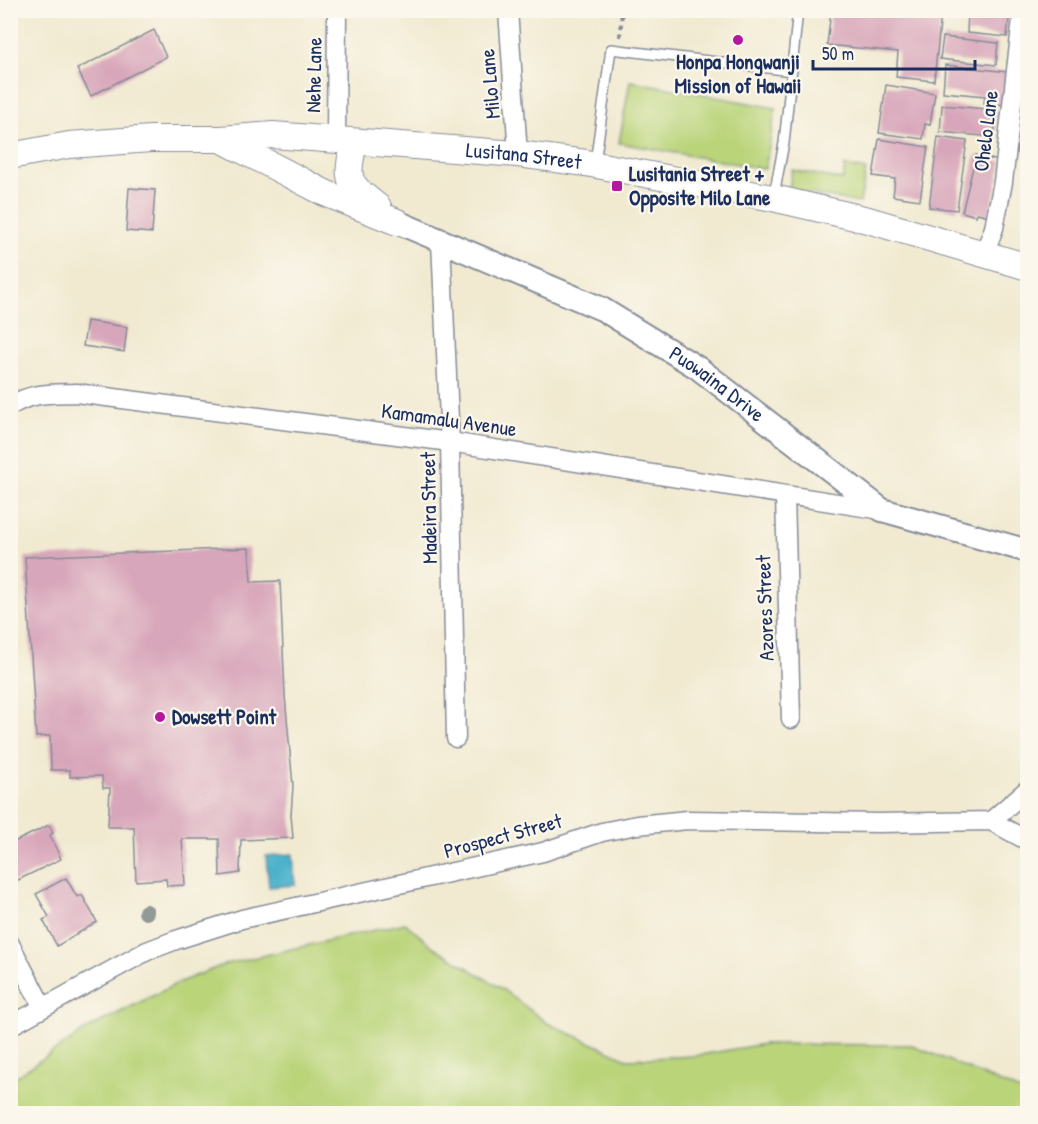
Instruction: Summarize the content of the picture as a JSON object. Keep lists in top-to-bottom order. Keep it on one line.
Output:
{"streets":{"main road":["Lusitana Street"],"street":["Nehe Lane","Milo Lane","Ohelo Lane","Puowaina Drive","Kamamalu Avenue","Madeira Street","Azores Street","Prospect Street"]},"crossings":[["Nehe Lane","Lusitana Street"],["Milo Lane","Lusitana Street"],["Ohelo Lane","Lusitana Street"],["Puowaina Drive","Kamamalu Avenue"],["Puowaina Drive","Madeira Street"],["Kamamalu Avenue","Madeira Street"],["Kamamalu Avenue","Azores Street"]],"places":{"other":["Honpa Hongwanji Mission of Hawaii","Dowsett Point"],"transit":["Lusitania Street + Opposite Milo Lane"]},"scale_bar":"50 m"}
